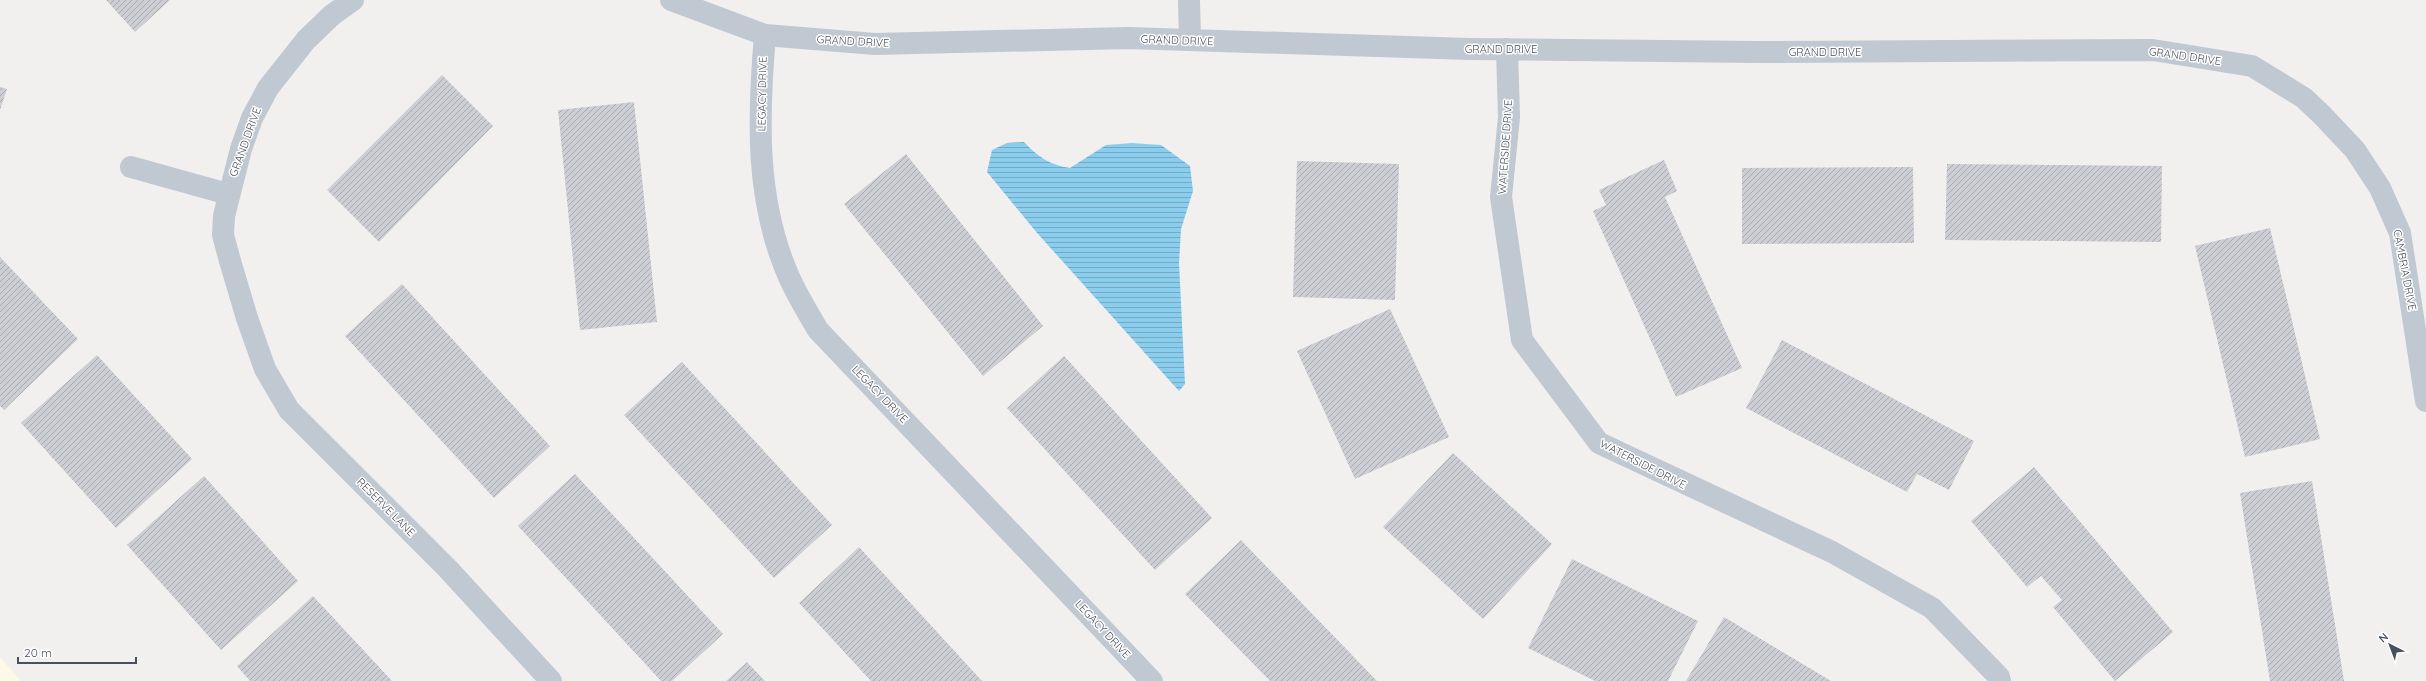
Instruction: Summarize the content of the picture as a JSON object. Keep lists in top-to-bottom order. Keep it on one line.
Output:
{"streets":{"street":["GRAND DRIVE","LEGACY DRIVE","WATERSIDE DRIVE","CAMBRIA DRIVE","RESERVE LANE"]},"crossings":[["GRAND DRIVE","LEGACY DRIVE"],["GRAND DRIVE","WATERSIDE DRIVE"],["GRAND DRIVE","CAMBRIA DRIVE"],["GRAND DRIVE","RESERVE LANE"]],"scale_bar":"20 m","north":"top left"}
